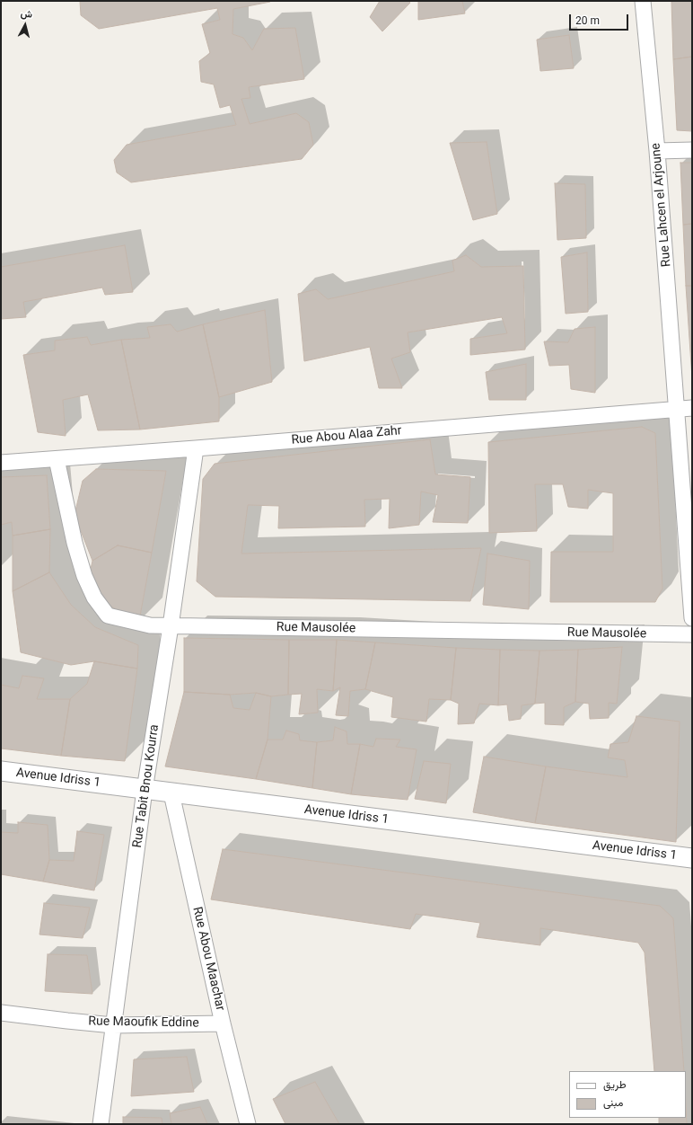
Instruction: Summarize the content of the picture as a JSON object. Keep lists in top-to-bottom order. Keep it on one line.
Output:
{"streets":{"street":["Rue Lahcen el Arjoune","Rue Abou Alaa Zahr","Rue Mausolée","Avenue Idriss 1","Rue Tabit Bnou Kourra","Rue Abou Maachar","Rue Maoufik Eddine"]},"crossings":[["Rue Lahcen el Arjoune","Rue Abou Alaa Zahr"],["Rue Abou Alaa Zahr","Rue Mausolée"],["Rue Abou Alaa Zahr","Rue Tabit Bnou Kourra"],["Rue Mausolée","Rue Tabit Bnou Kourra"],["Avenue Idriss 1","Rue Tabit Bnou Kourra"],["Avenue Idriss 1","Rue Abou Maachar"],["Rue Tabit Bnou Kourra","Rue Maoufik Eddine"],["Rue Abou Maachar","Rue Maoufik Eddine"]],"legend":["طريق","مبنى"],"scale_bar":"20 m","north":"top"}
